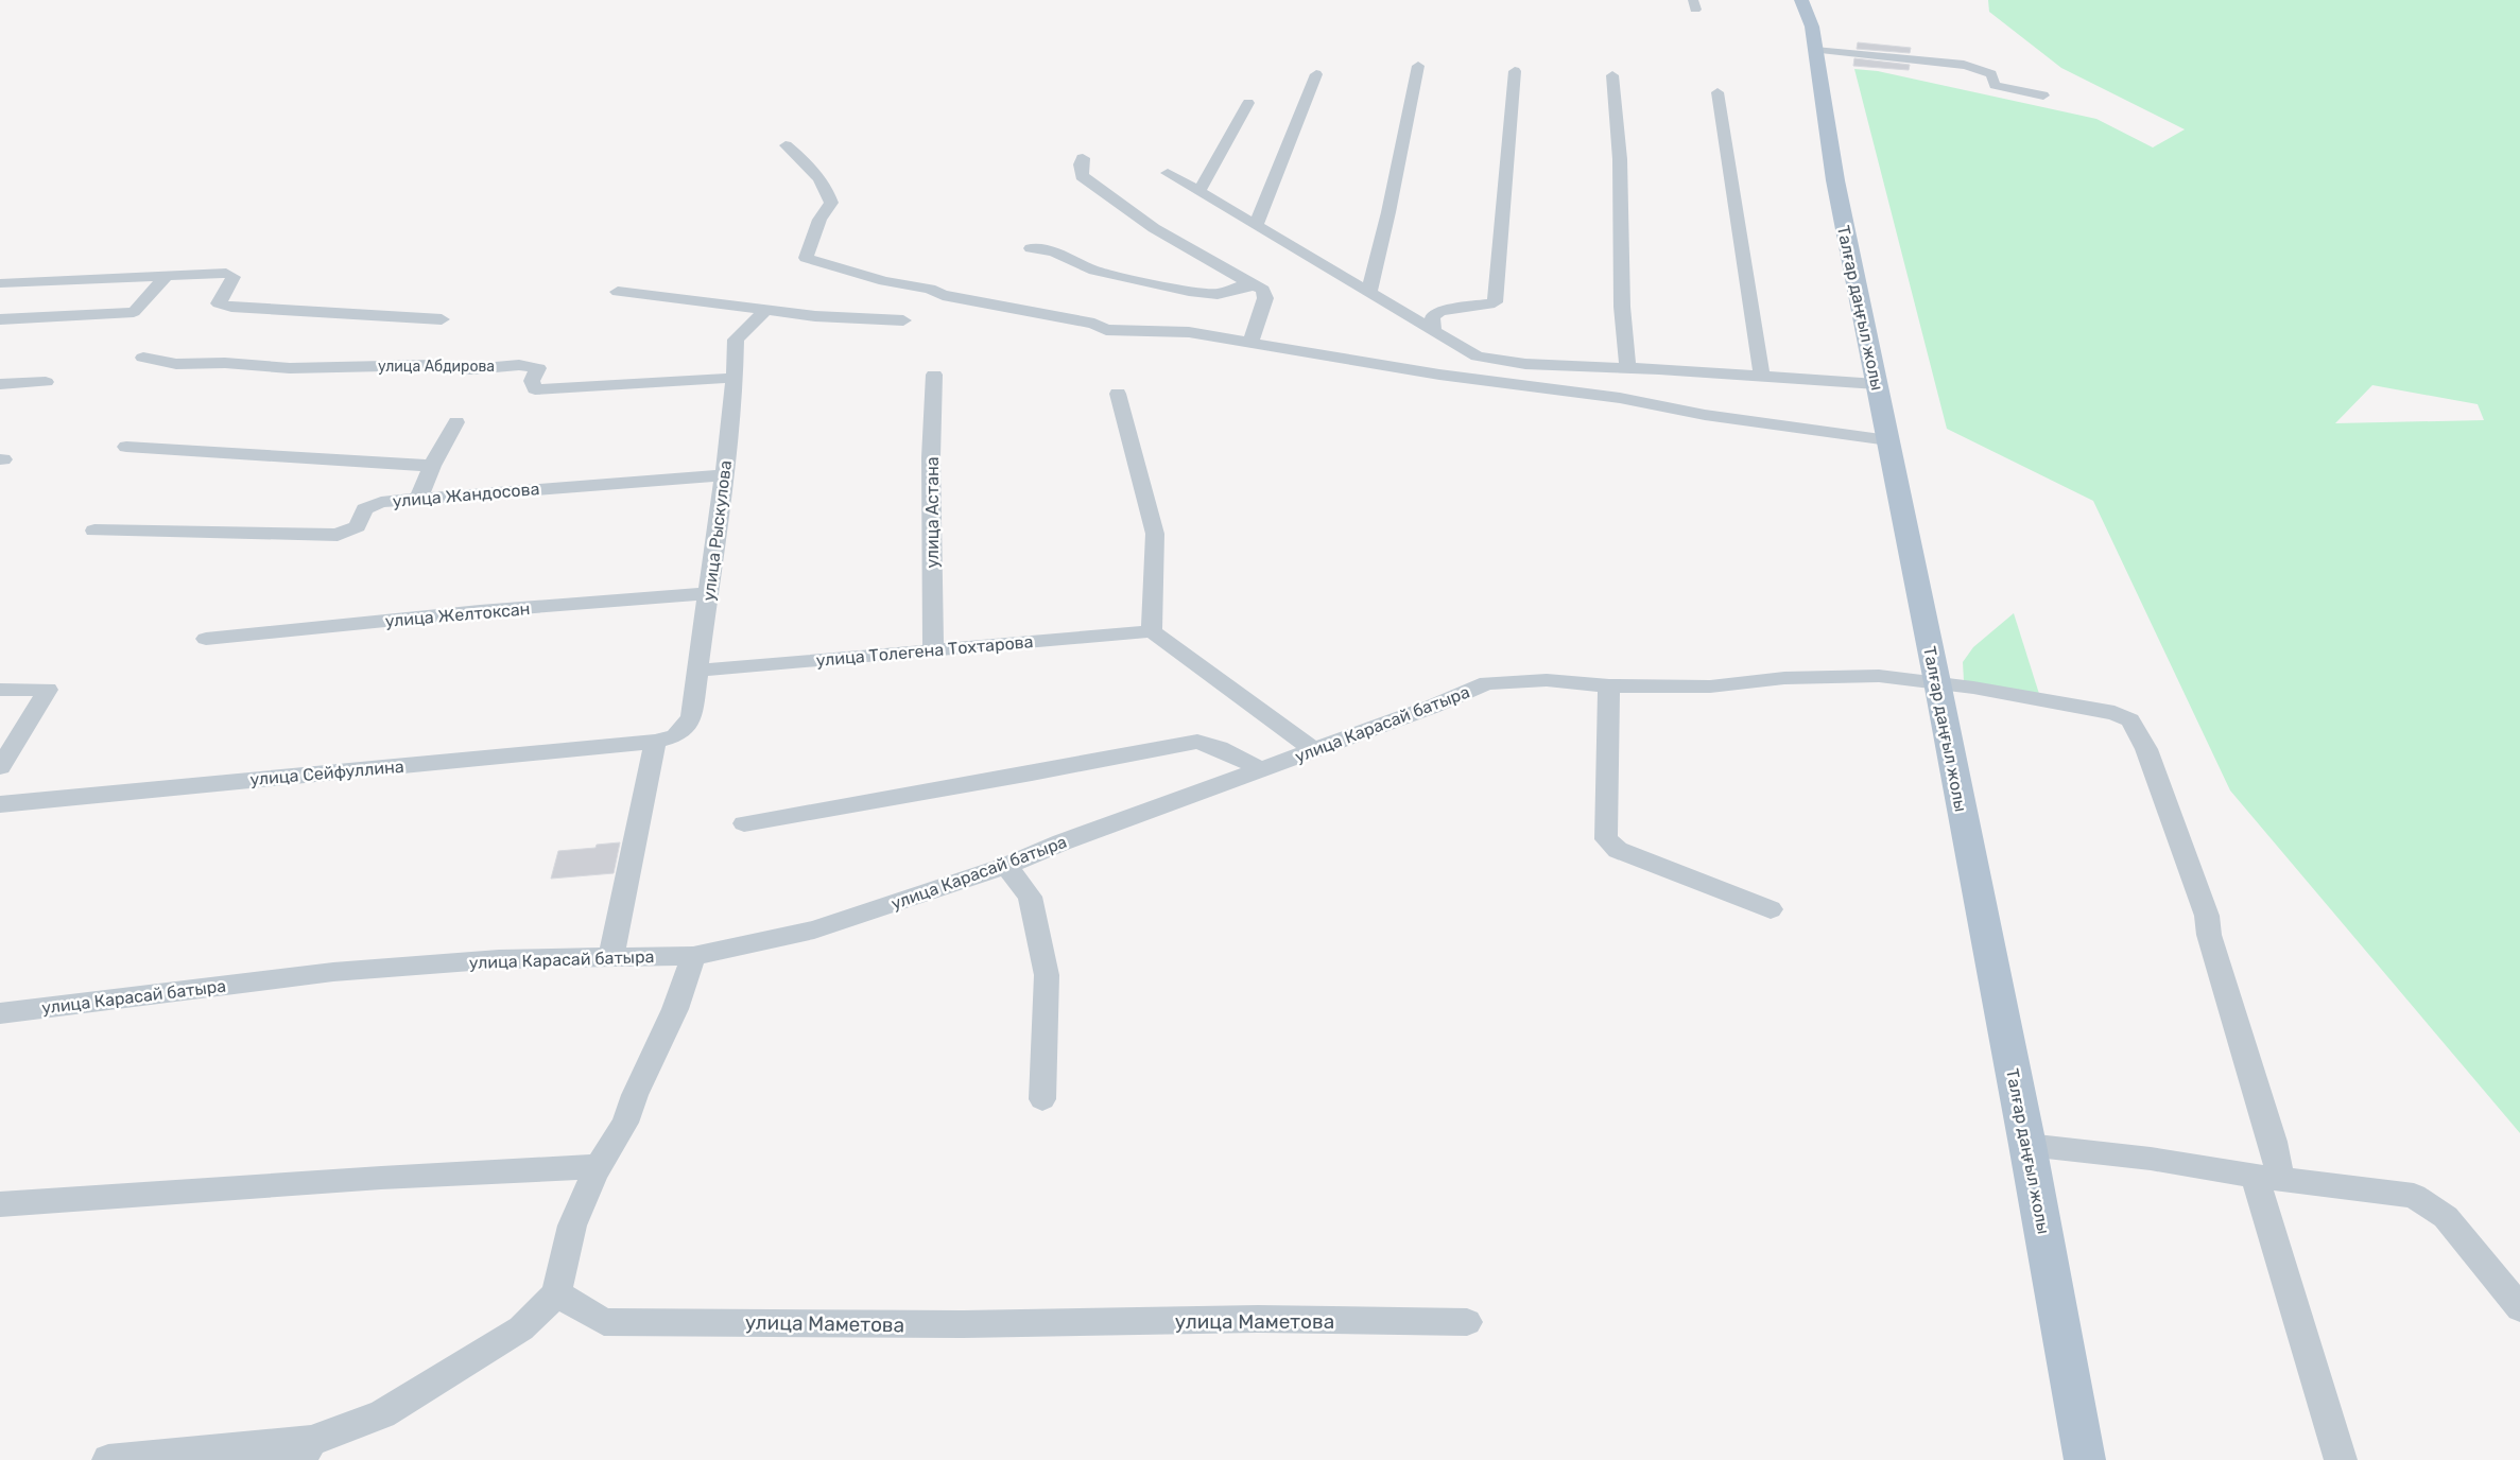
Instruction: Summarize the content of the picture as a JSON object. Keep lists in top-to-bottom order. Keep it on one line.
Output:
{"streets":{"main road":["Талғар даңғыл жолы"],"street":["улица Абдирова","улица Жандосова","улица Астана","улица Рыскулова","улица Желтоксан","улица Толегена Тохтарова","улица Карасай батыра","улица Сейфуллина","улица Маметова"]},"crossings":[["Талғар даңғыл жолы","улица Карасай батыра"],["улица Абдирова","улица Рыскулова"],["улица Жандосова","улица Рыскулова"],["улица Астана","улица Толегена Тохтарова"],["улица Рыскулова","улица Желтоксан"],["улица Рыскулова","улица Толегена Тохтарова"],["улица Рыскулова","улица Сейфуллина"]]}
